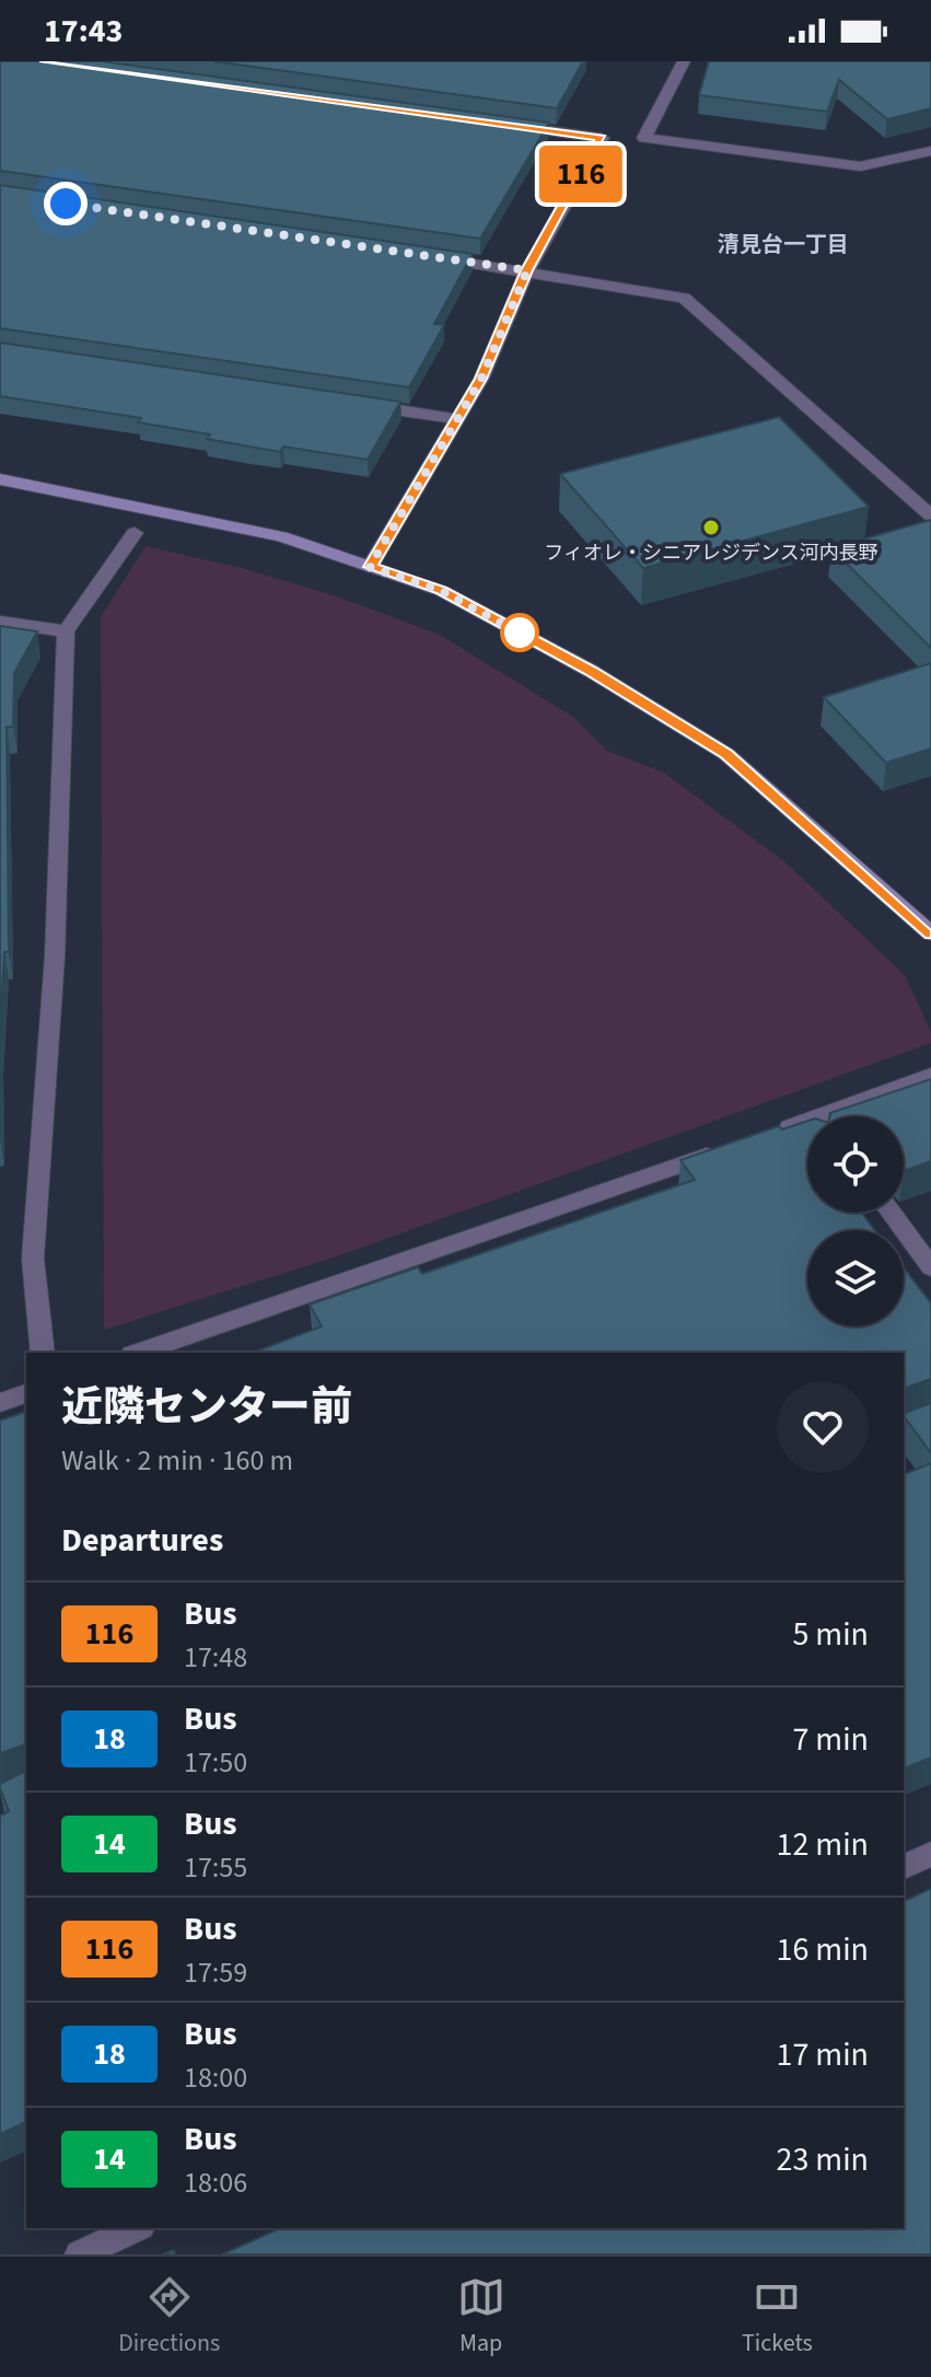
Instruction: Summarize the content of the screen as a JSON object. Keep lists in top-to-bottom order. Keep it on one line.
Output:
{"districts":["清見台一丁目"],"places":["フィオレ・シニアレジデンス河内長野"],"lines":["bus line 116"],"page":{"status":"17:43","on_map":"116","heading":[["近隣センター前","Walk · 2 min · 160 m"],"Departures"],"list":[{"mark":"116","name":"Bus","note":"17:48","value":"5 min"},{"mark":"18","name":"Bus","note":"17:50","value":"7 min"},{"mark":"14","name":"Bus","note":"17:55","value":"12 min"},{"mark":"116","name":"Bus","note":"17:59","value":"16 min"},{"mark":"18","name":"Bus","note":"18:00","value":"17 min"},{"mark":"14","name":"Bus","note":"18:06","value":"23 min"}],"tabs":["Directions","Map","Tickets"]}}
